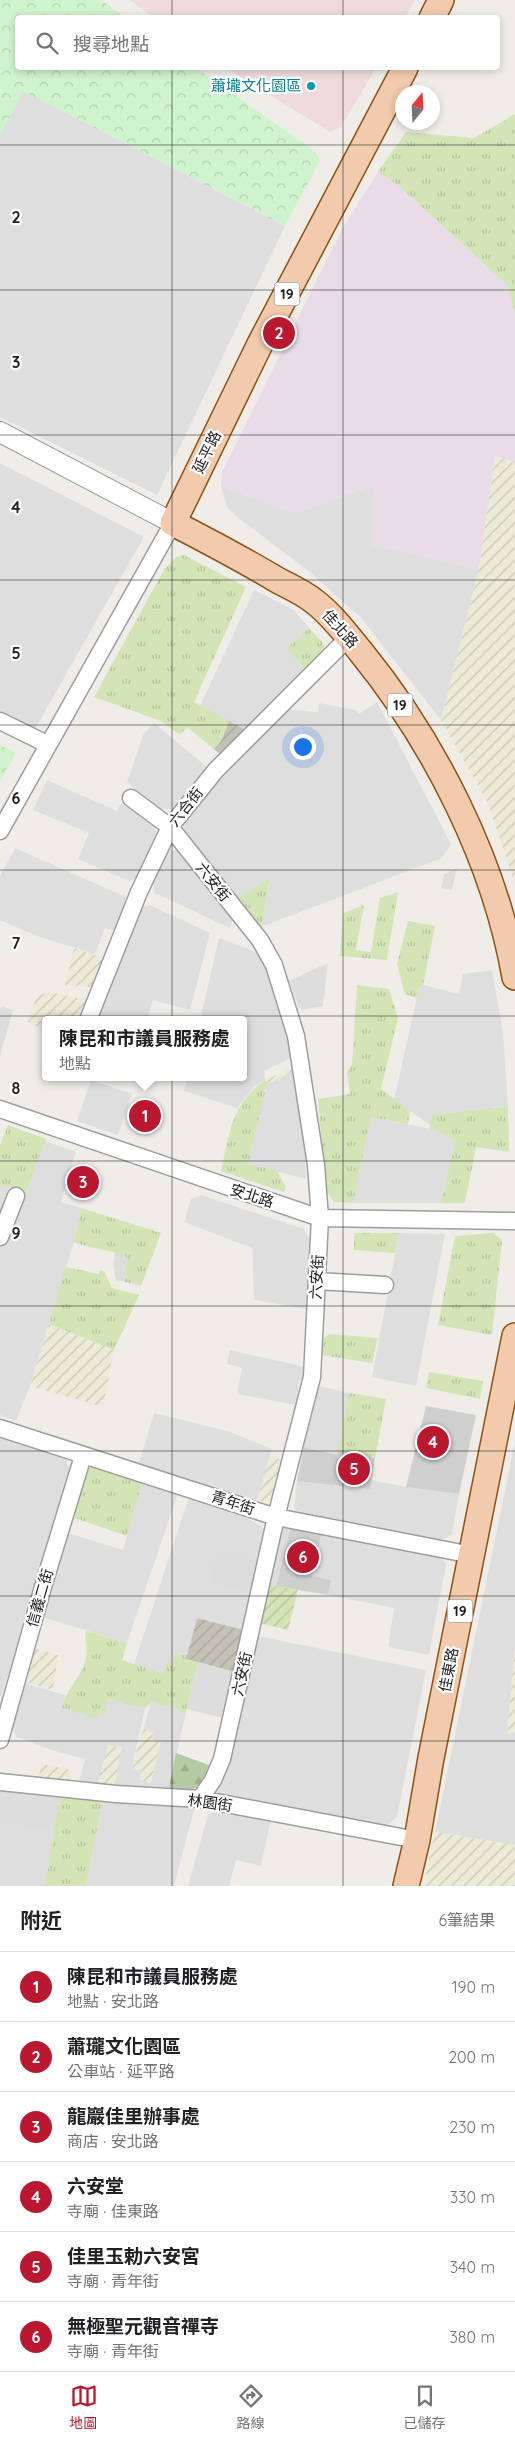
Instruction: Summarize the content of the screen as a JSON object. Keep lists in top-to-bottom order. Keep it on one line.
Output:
{"streets":{"main road":["19","延平路","佳北路","佳東路"],"street":["六合街","六安街","安北路","青年街","信義二街","林園街"]},"crossings":[["延平路","佳北路"],["佳北路","六合街"],["六合街","六安街"],["六安街","安北路"],["六安街","青年街"],["六安街","林園街"],["青年街","信義二街"],["青年街","佳東路"],["佳東路","林園街"]],"places":["蕭壠文化園區"],"north":"top","page":{"search":"搜尋地點","pins":["2","1","3","4","5","6"],"popup":["陳昆和市議員服務處","地點"],"heading":["附近","6筆結果"],"list":[{"mark":"1","name":"陳昆和市議員服務處","note":"地點 · 安北路","value":"190 m"},{"mark":"2","name":"蕭瓏文化園區","note":"公車站 · 延平路","value":"200 m"},{"mark":"3","name":"龍巖佳里辦事處","note":"商店 · 安北路","value":"230 m"},{"mark":"4","name":"六安堂","note":"寺廟 · 佳東路","value":"330 m"},{"mark":"5","name":"佳里玉勅六安宮","note":"寺廟 · 青年街","value":"340 m"},{"mark":"6","name":"無極聖元觀音禪寺","note":"寺廟 · 青年街","value":"380 m"}],"nav":["地圖","路線","已儲存"]},"grid":{"rows":["2","3","4","5","6","7","8","9"]}}
